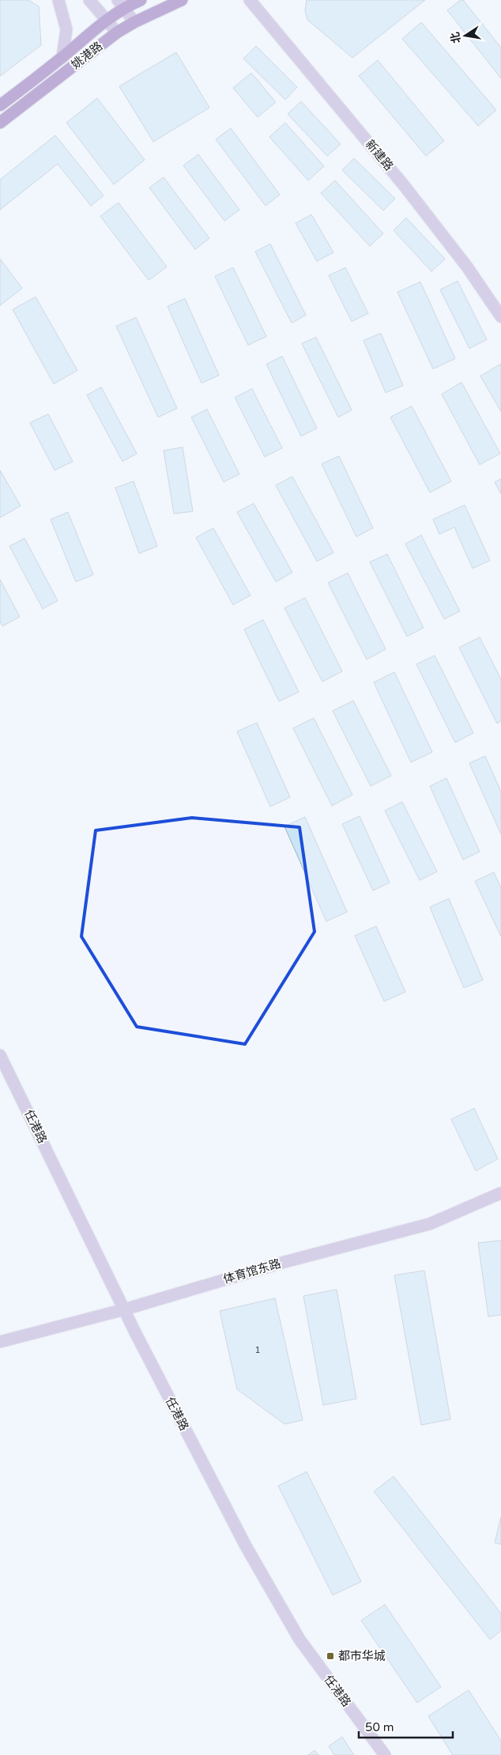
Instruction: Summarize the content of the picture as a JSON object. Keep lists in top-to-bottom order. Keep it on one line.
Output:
{"streets":{"main road":["姚港路"],"street":["新建路","任港路","体育馆东路"]},"crossings":[["任港路","体育馆东路"]],"places":{"transit":["都市华城"]},"house_numbers":["1"],"scale_bar":"50 m","north":"left"}
